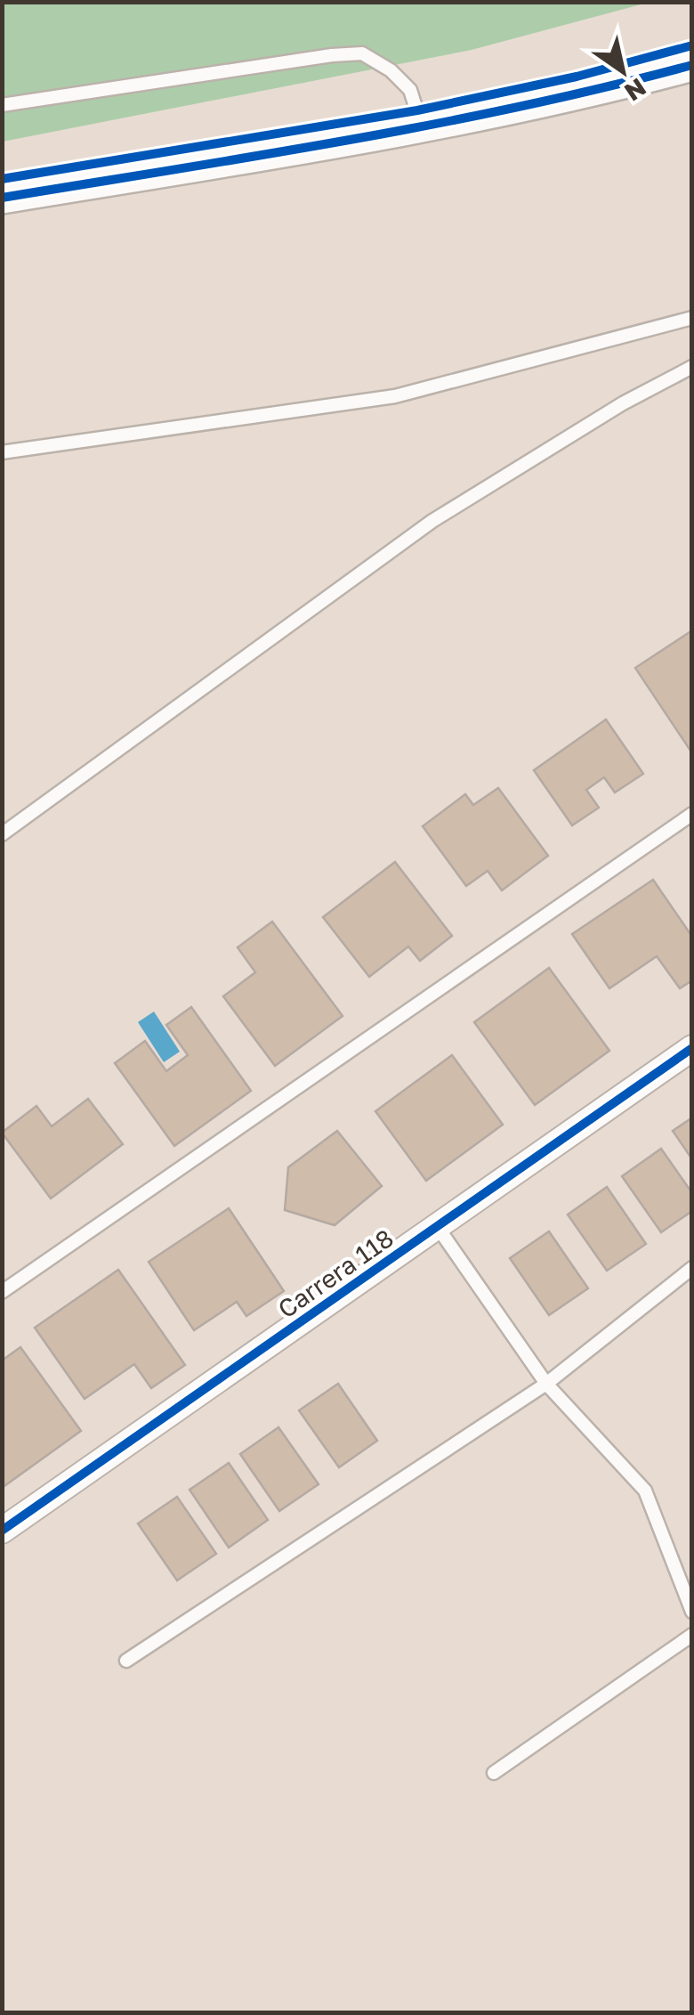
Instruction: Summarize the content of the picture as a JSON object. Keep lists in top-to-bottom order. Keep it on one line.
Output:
{"streets":{"street":["Carrera 118"]},"north":"bottom right"}
